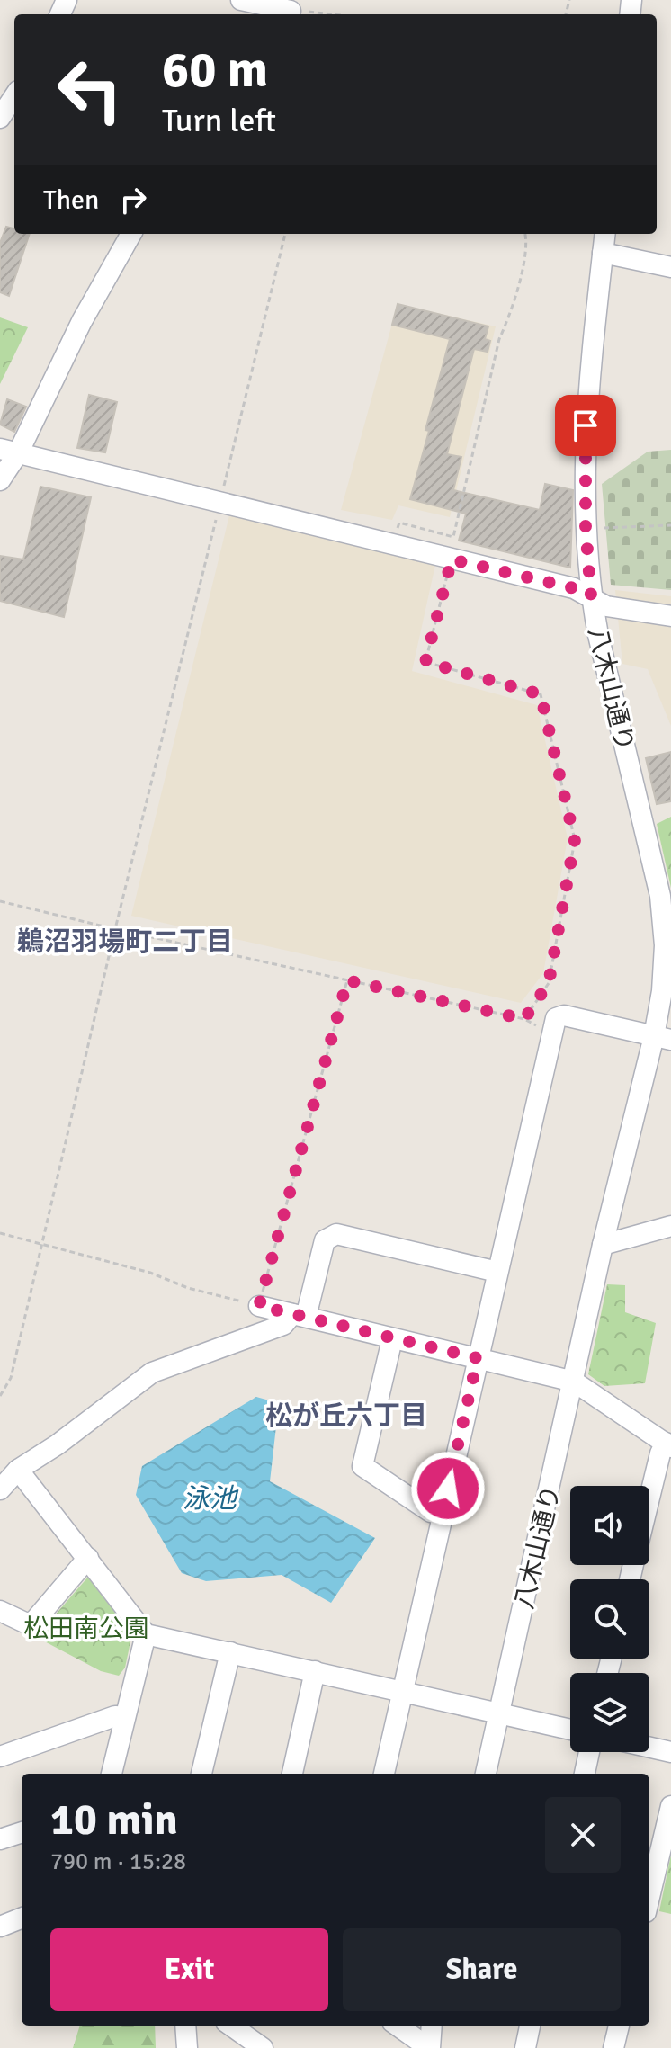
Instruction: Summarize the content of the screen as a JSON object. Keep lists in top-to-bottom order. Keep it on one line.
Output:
{"streets":{"street":["八木山通り"]},"districts":["鵜沼羽場町二丁目","松が丘六丁目"],"water":["泳池"],"parks":["松田南公園"],"page":{"turn":["60 m","Turn left"],"then":"Then","heading":["10 min","790 m · 15:28"],"buttons":["Exit","Share"]}}
